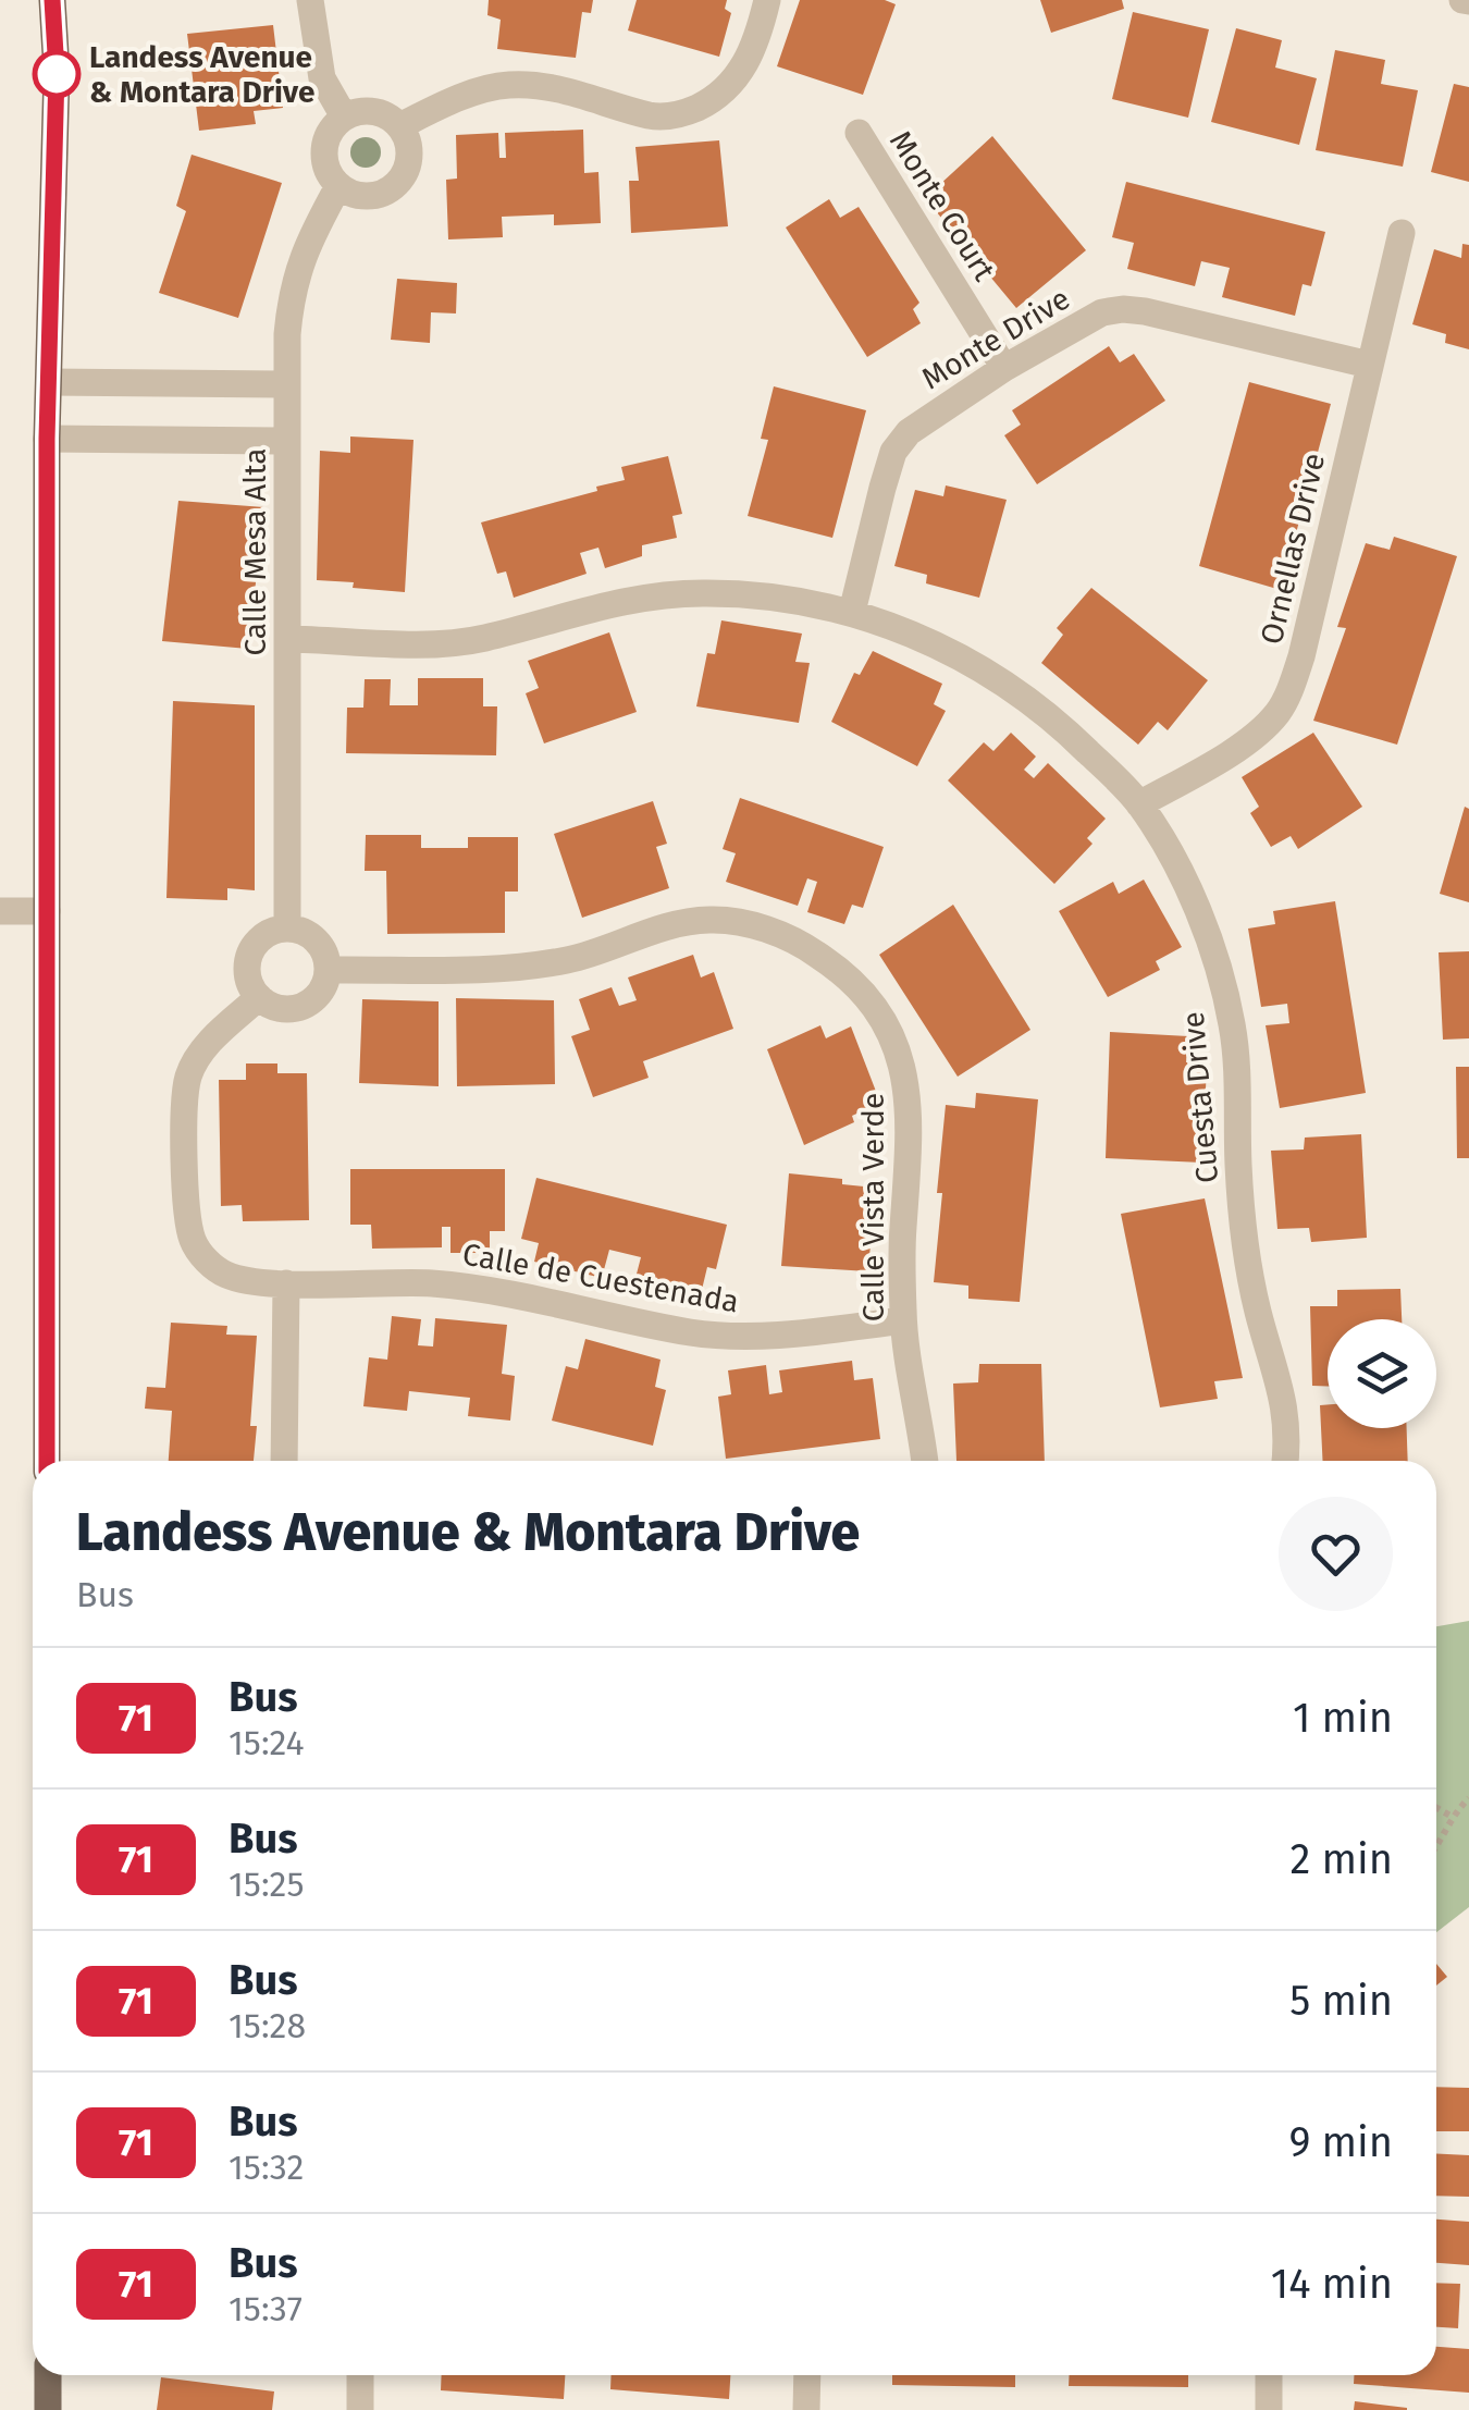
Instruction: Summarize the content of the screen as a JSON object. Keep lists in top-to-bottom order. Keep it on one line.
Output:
{"streets":{"street":["Monte Court","Monte Drive","Ornellas Drive","Calle Mesa Alta","Cuesta Drive","Calle Vista Verde","Calle de Cuestenada"]},"crossings":[["Monte Court","Monte Drive"],["Monte Drive","Ornellas Drive"],["Monte Drive","Cuesta Drive"],["Ornellas Drive","Cuesta Drive"],["Calle Mesa Alta","Cuesta Drive"],["Calle Mesa Alta","Calle Vista Verde"],["Calle Vista Verde","Calle de Cuestenada"]],"places":["Landess Avenue & Montara Drive"],"lines":["bus line 71"],"page":{"heading":["Landess Avenue & Montara Drive","Bus"],"list":[{"mark":"71","name":"Bus","note":"15:24","value":"1 min"},{"mark":"71","name":"Bus","note":"15:25","value":"2 min"},{"mark":"71","name":"Bus","note":"15:28","value":"5 min"},{"mark":"71","name":"Bus","note":"15:32","value":"9 min"},{"mark":"71","name":"Bus","note":"15:37","value":"14 min"}]}}
